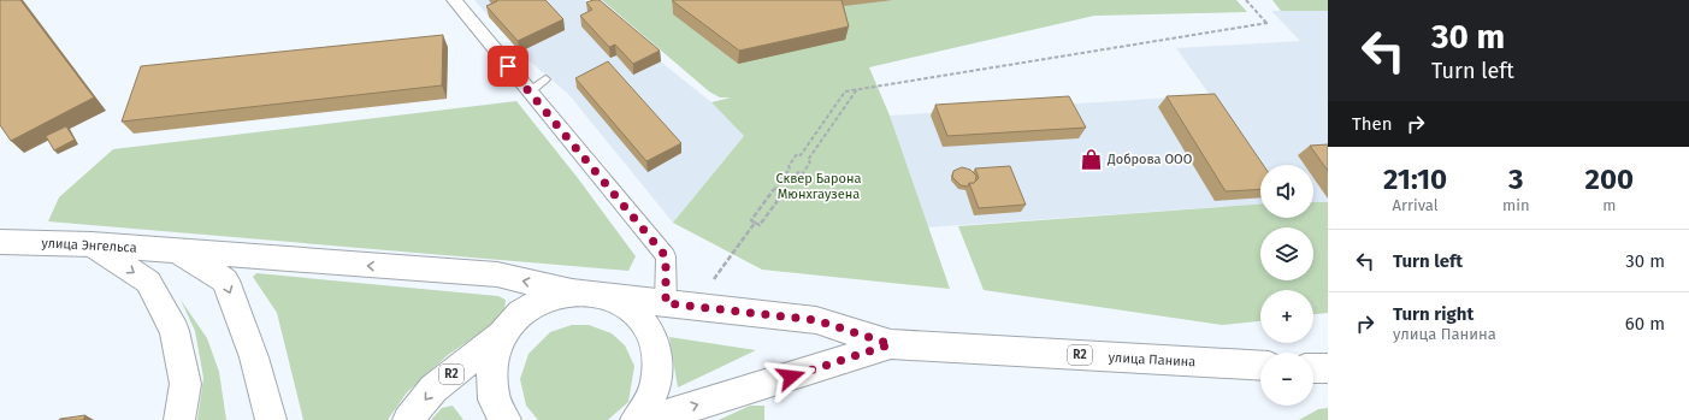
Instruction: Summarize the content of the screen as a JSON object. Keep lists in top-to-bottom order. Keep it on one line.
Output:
{"streets":{"main road":["улица Энгельса","R2","улица Панина"]},"crossings":[["улица Энгельса","R2"],["R2","улица Панина"]],"one_way":["улица Энгельса"],"parks":["Сквер Барона Мюнхгаузена"],"places":{"shop":["Доброва ООО"]},"page":{"turn":["30 m","Turn left"],"then":"Then","eta":["21:10","Arrival","3","min","200","m"],"map_buttons":["+","−"],"list":[{"name":"Turn left","value":"30 m"},{"name":"Turn right","note":"улица Панина","value":"60 m"}]}}
